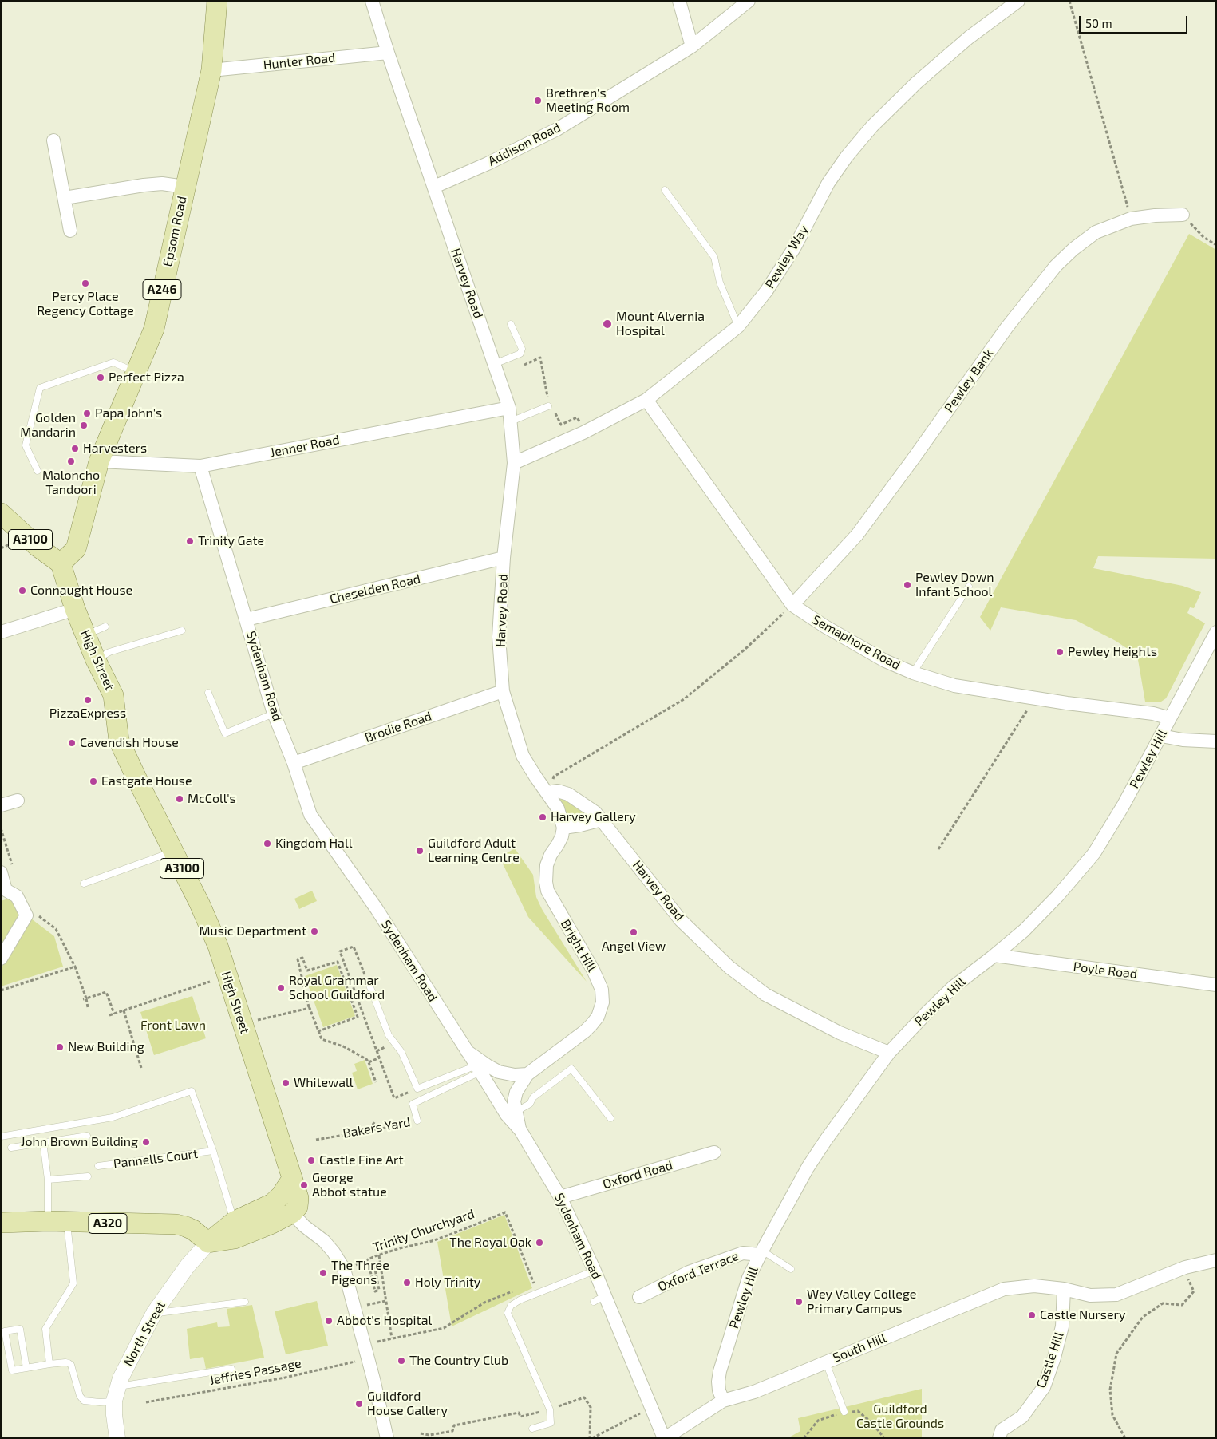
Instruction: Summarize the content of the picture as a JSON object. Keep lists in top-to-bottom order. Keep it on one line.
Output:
{"streets":{"main road":["Epsom Road","A246","A3100","High Street","A320","North Street"],"street":["Hunter Road","Addison Road","Pewley Way","Harvey Road","Pewley Bank","Jenner Road","Cheselden Road","Semaphore Road","Sydenham Road","Brodie Road","Pewley Hill","Bright Hill","Poyle Road","Oxford Road","Oxford Terrace","South Hill","Castle Hill"],"lane":["Bakers Yard","Pannells Court"],"path":["Trinity Churchyard","Jeffries Passage"]},"crossings":[["Hunter Road","Epsom Road"],["Hunter Road","Harvey Road"],["Addison Road","Harvey Road"],["Epsom Road","Jenner Road"],["Epsom Road","A3100"],["Epsom Road","High Street"],["Pewley Way","Harvey Road"],["Pewley Way","Semaphore Road"],["Harvey Road","Jenner Road"],["Harvey Road","Cheselden Road"],["Harvey Road","Brodie Road"],["Harvey Road","Pewley Hill"],["Pewley Bank","Semaphore Road"],["Jenner Road","Sydenham Road"],["A3100","High Street"],["Cheselden Road","Sydenham Road"],["Semaphore Road","Pewley Hill"],["High Street","North Street"],["Sydenham Road","Brodie Road"],["Sydenham Road","Bright Hill"],["Sydenham Road","Bakers Yard"],["Sydenham Road","Oxford Road"],["Sydenham Road","South Hill"],["Pewley Hill","Poyle Road"],["Pewley Hill","Oxford Terrace"],["Pewley Hill","South Hill"],["Pannells Court","North Street"],["A320","North Street"],["South Hill","Castle Hill"]],"parks":["Front Lawn","Guildford Castle Grounds"],"places":["Brethren's Meeting Room","Percy Place Regency Cottage","Mount Alvernia Hospital","Perfect Pizza","Papa John's","Golden Mandarin","Harvesters","Maloncho Tandoori","Trinity Gate","Pewley Down Infant School","Connaught House","Pewley Heights","PizzaExpress","Cavendish House","Eastgate House","McColl's","Harvey Gallery","Kingdom Hall","Guildford Adult Learning Centre","Music Department","Angel View","Royal Grammar School Guildford","New Building","Whitewall","John Brown Building","Castle Fine Art","George Abbot statue","The Royal Oak","The Three Pigeons","Holy Trinity","Wey Valley College Primary Campus","Castle Nursery","Abbot's Hospital","The Country Club","Guildford House Gallery"],"scale_bar":"50 m"}
